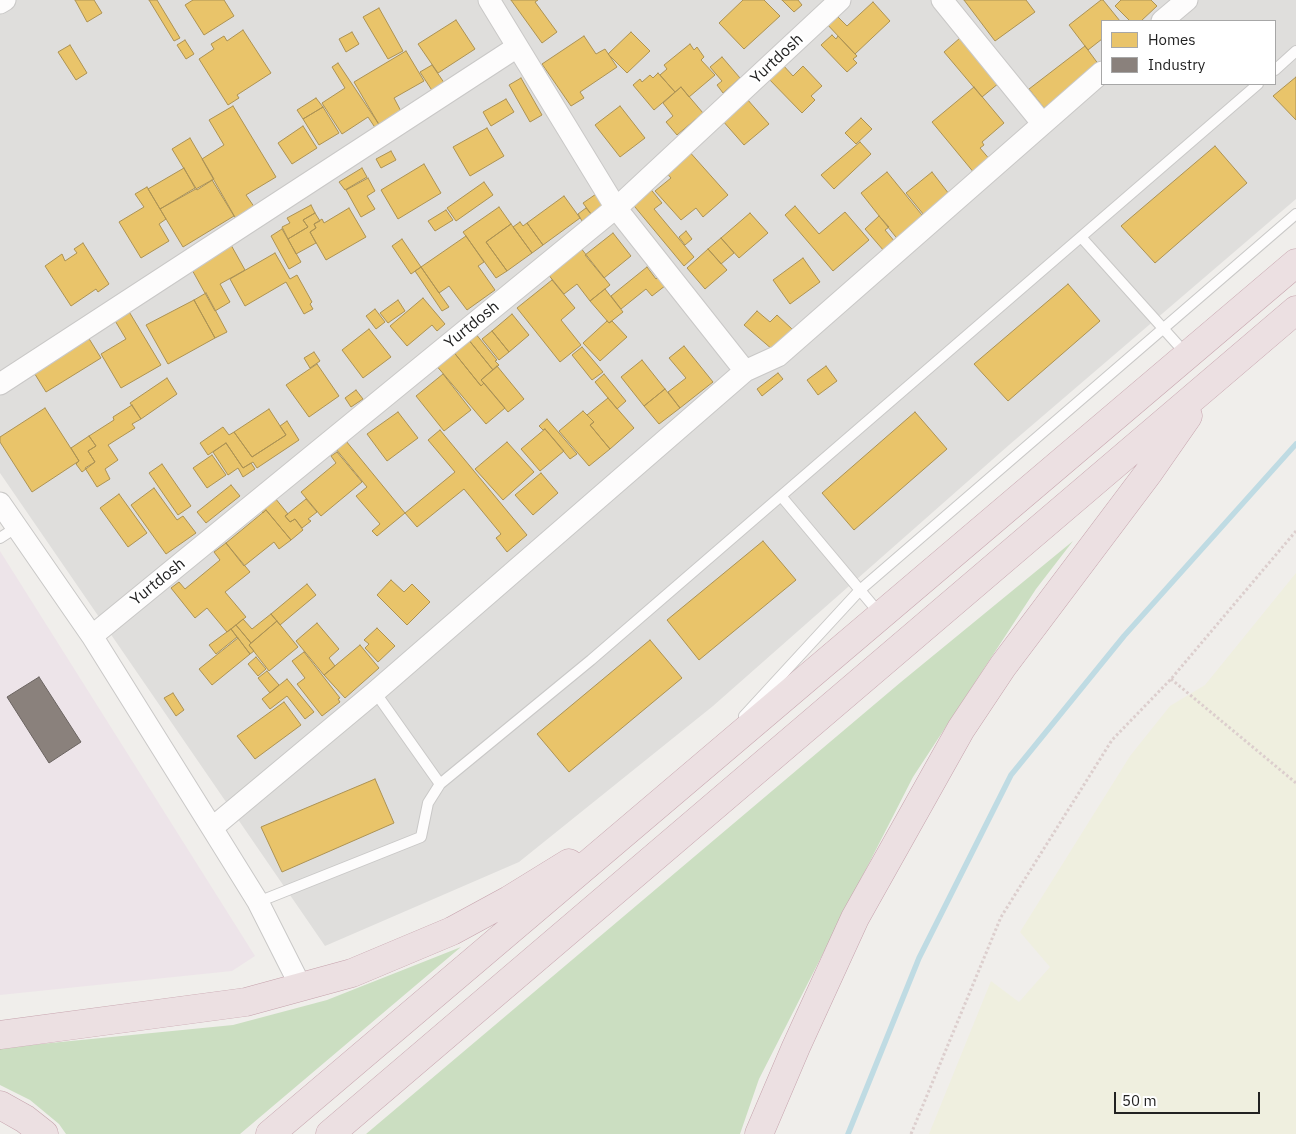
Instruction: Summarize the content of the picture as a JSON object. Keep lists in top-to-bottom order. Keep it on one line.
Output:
{"streets":{"street":["Yurtdosh"]},"legend":["Homes","Industry"],"scale_bar":"50 m"}
